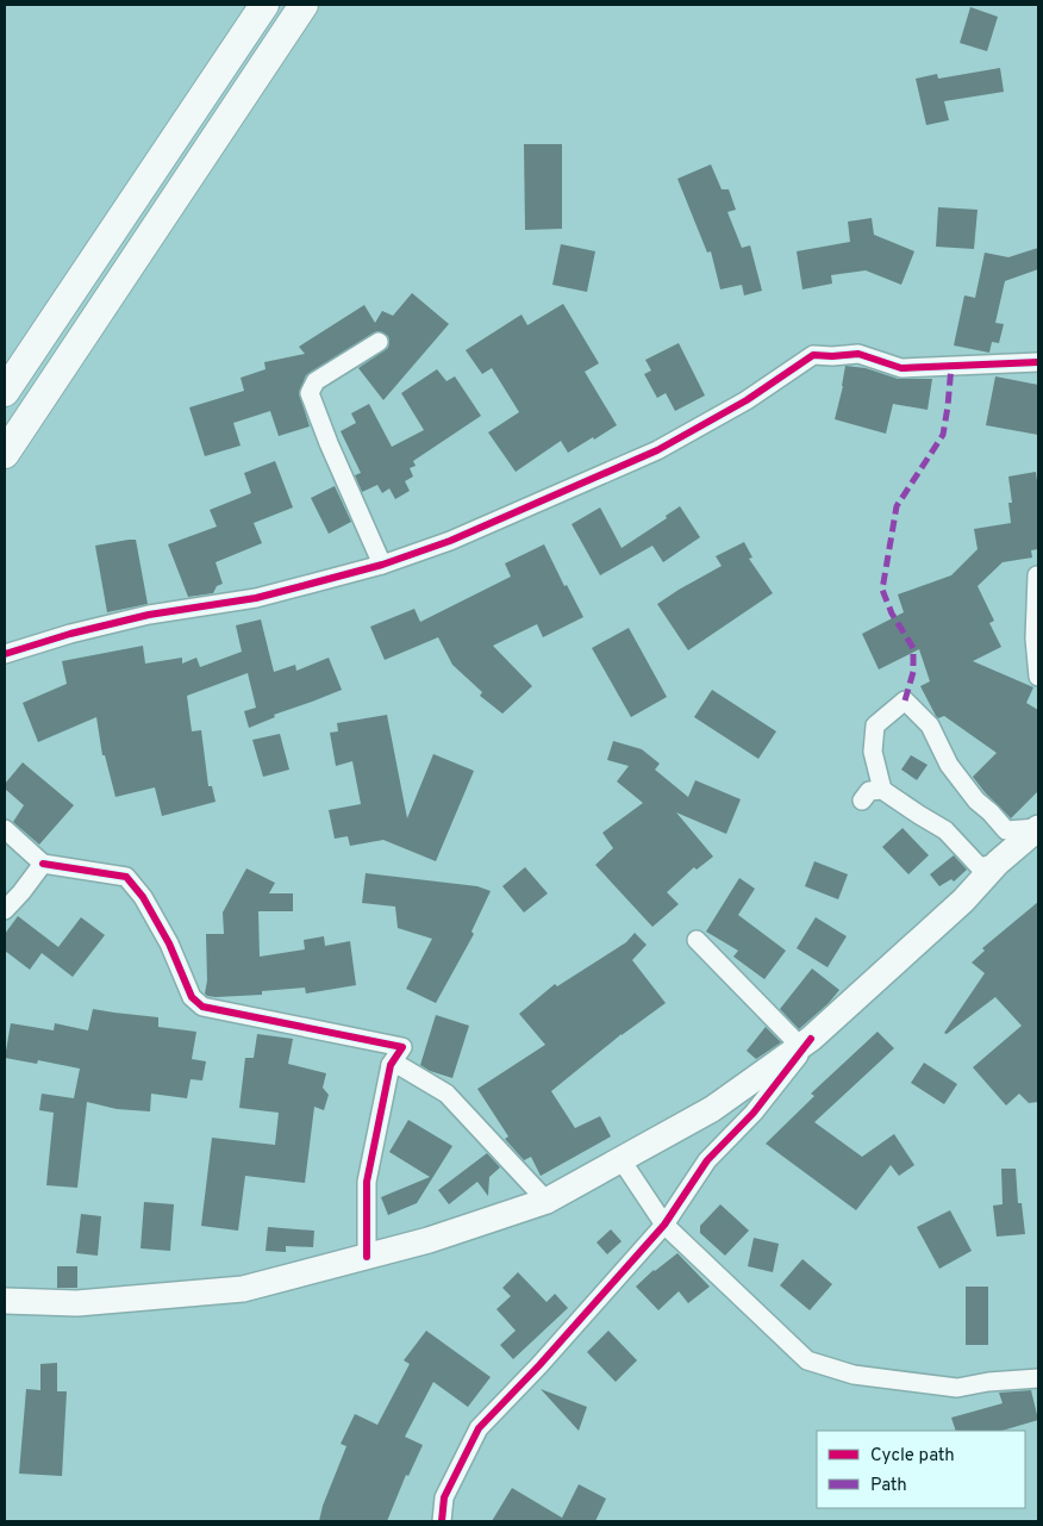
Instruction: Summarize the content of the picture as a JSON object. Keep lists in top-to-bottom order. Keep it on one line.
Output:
{"legend":["Cycle path","Path"]}
